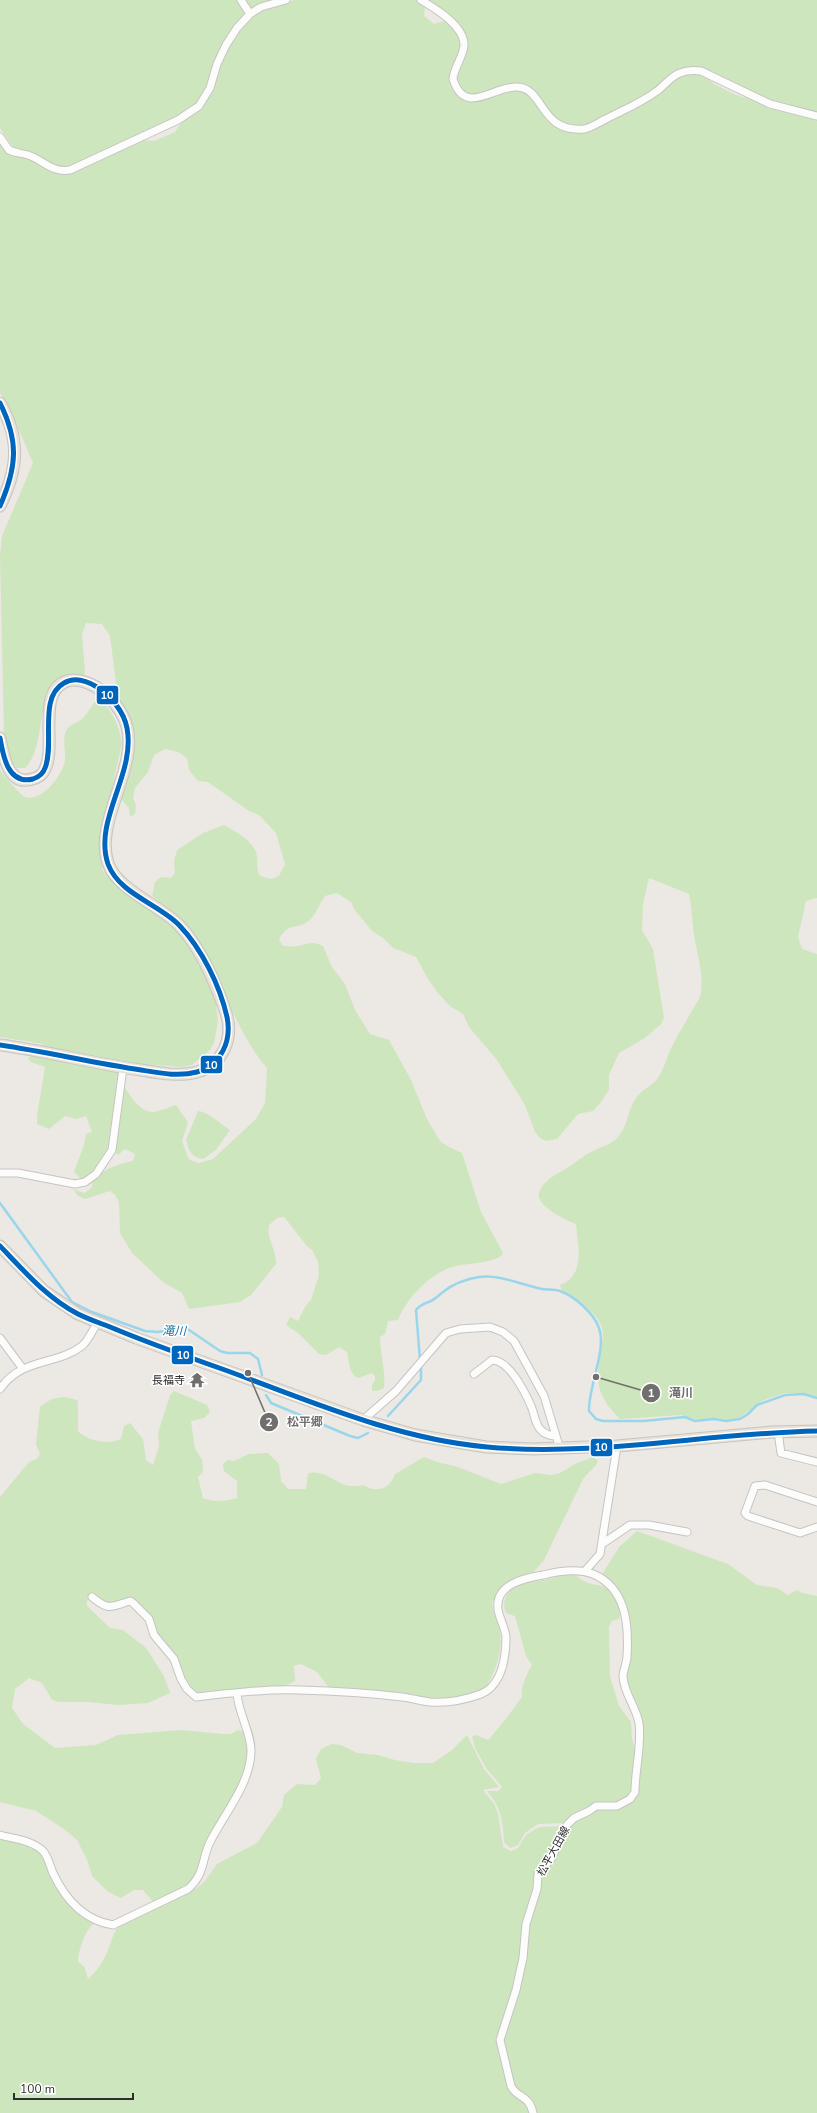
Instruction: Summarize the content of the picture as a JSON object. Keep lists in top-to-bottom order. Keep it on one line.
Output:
{"streets":{"street":["松平大田線"]},"water":["滝川"],"places":{"other":["松平郷","滝川"],"temple":["長福寺"]},"lines":["transit line 10"],"scale_bar":"100 m"}
